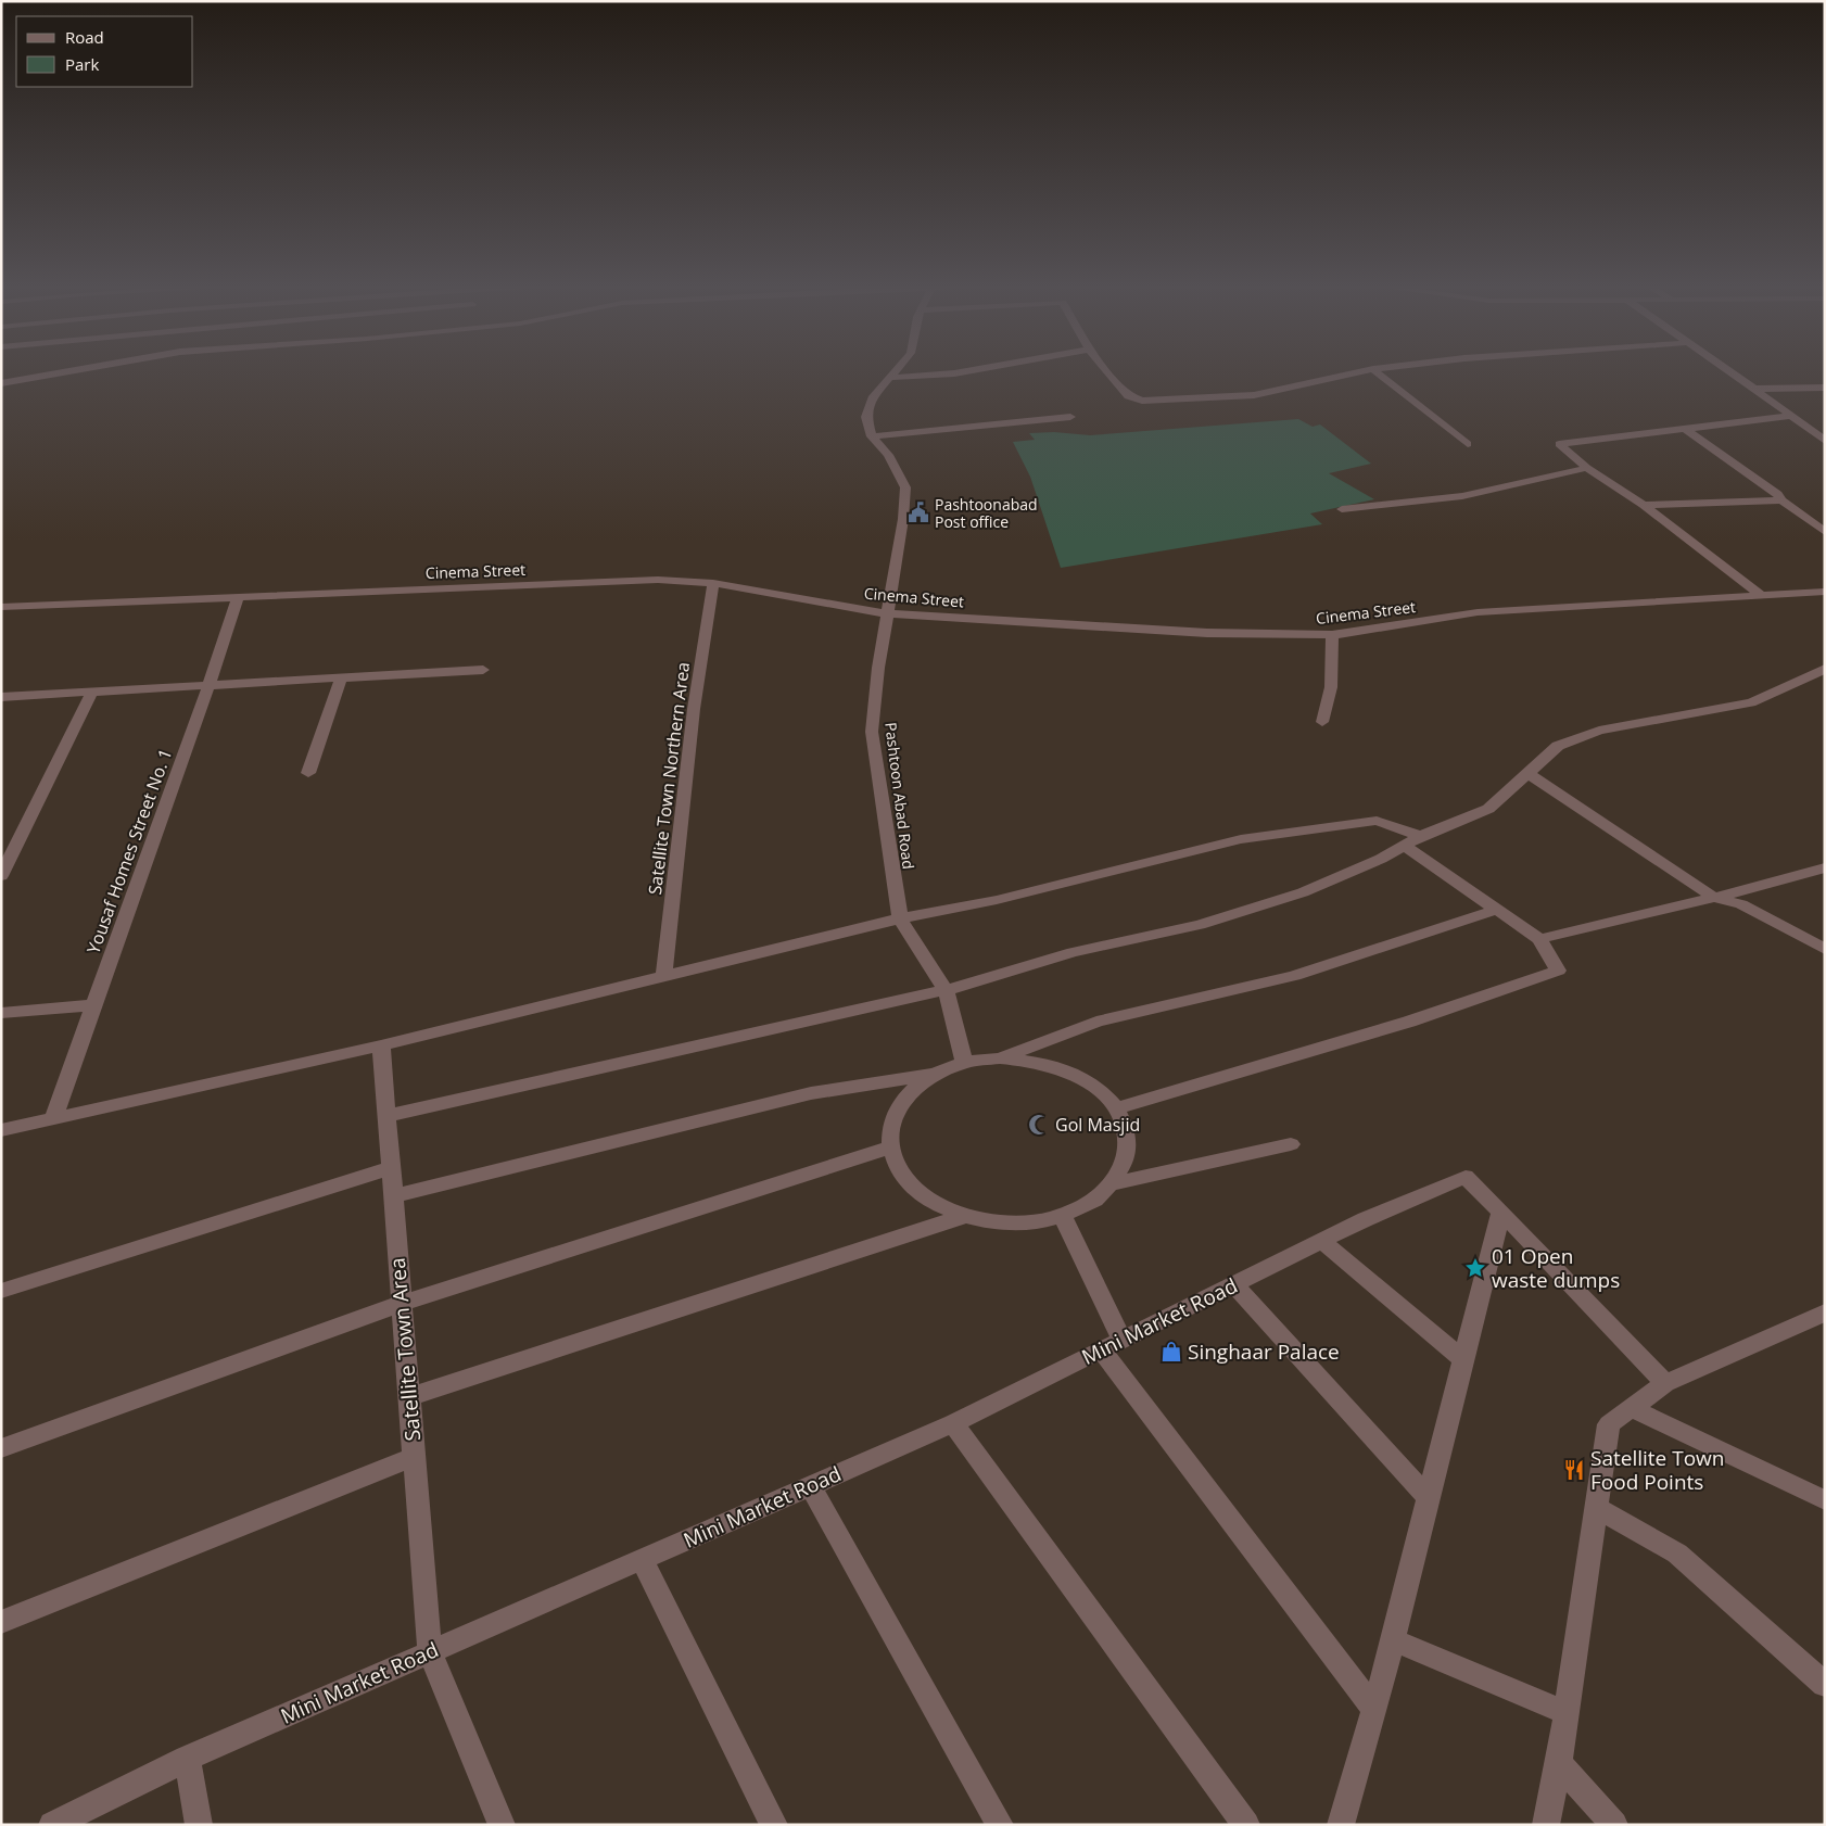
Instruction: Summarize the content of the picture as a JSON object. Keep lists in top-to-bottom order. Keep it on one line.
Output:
{"streets":{"street":["Cinema Street","Satellite Town Northern Area","Pashtoon Abad Road","Yousaf Homes Street No. 1","Mini Market Road","Satellite Town Area"]},"crossings":[["Cinema Street","Satellite Town Northern Area"],["Cinema Street","Pashtoon Abad Road"],["Cinema Street","Yousaf Homes Street No. 1"],["Mini Market Road","Satellite Town Area"]],"places":{"public building":["Pashtoonabad Post office"],"mosque":["Gol Masjid"],"place":["01 Open waste dumps"],"shop":["Singhaar Palace"],"restaurant":["Satellite Town Food Points"]},"legend":["Road","Park"]}
